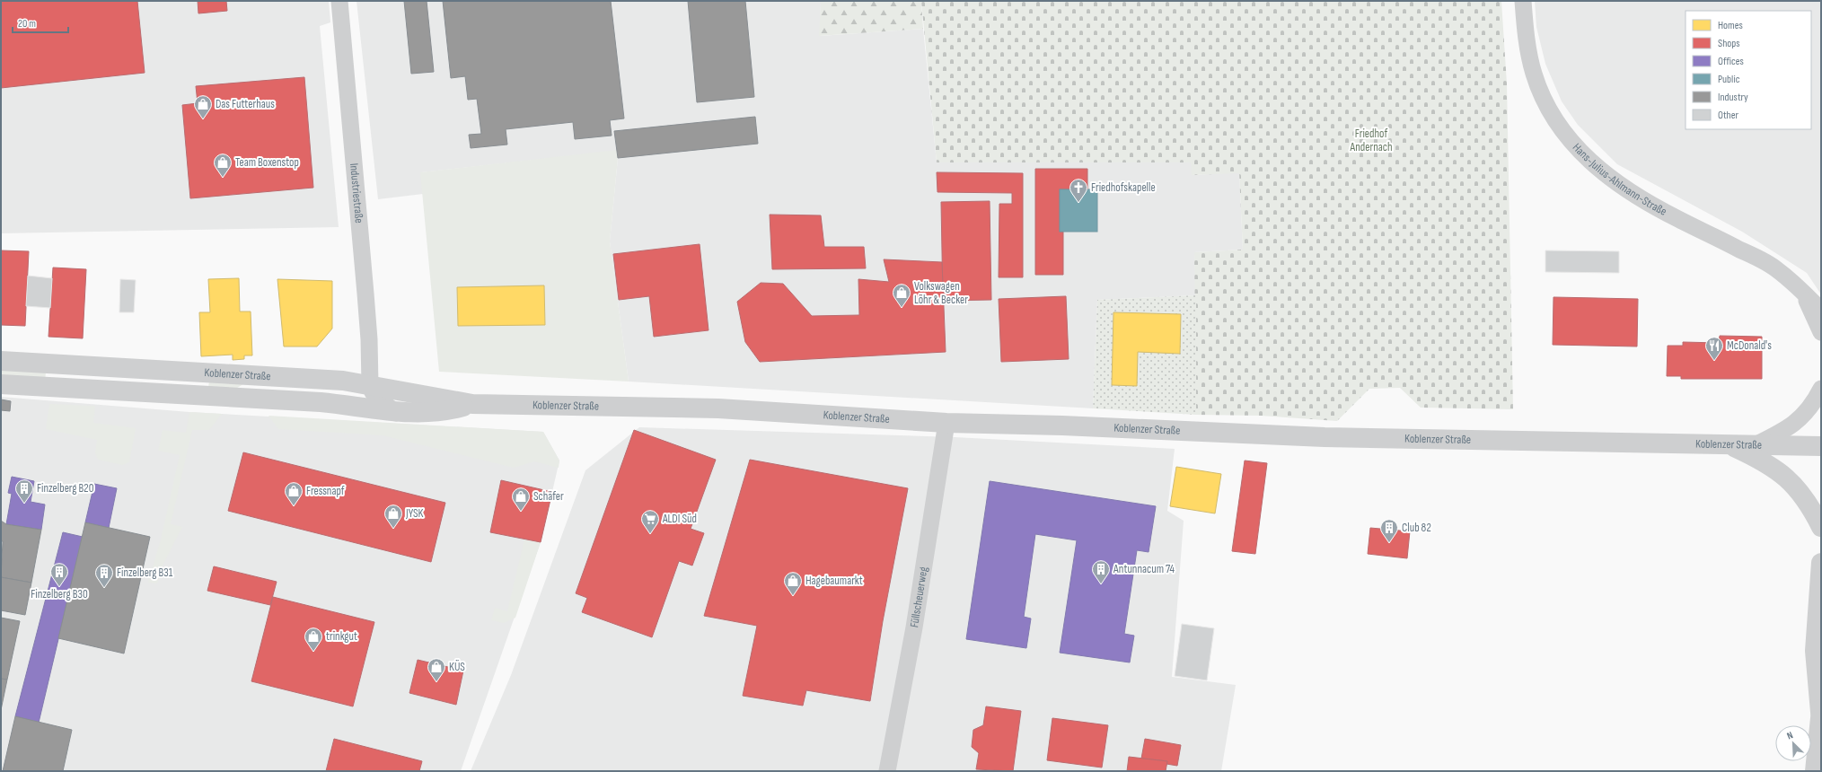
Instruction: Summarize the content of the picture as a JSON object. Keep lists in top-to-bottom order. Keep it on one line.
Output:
{"streets":{"street":["Hans-Julius-Ahlmann-Straße","Industriestraße","Koblenzer Straße","Füllscheuerweg"]},"crossings":[["Industriestraße","Koblenzer Straße"],["Koblenzer Straße","Füllscheuerweg"]],"parks":["Friedhof Andernach"],"places":{"shop":["Das Futterhaus","Team Boxenstop","Volkswagen Löhr & Becker","Fressnapf","Schäfer","JYSK","Hagebaumarkt","trinkgut","KÜS"],"church":["Friedhofskapelle"],"restaurant":["McDonald's"],"building":["Finzelberg B20","Club 82","Antunnacum 74","Finzelberg B30","Finzelberg B31"],"supermarket":["ALDI Süd"]},"legend":["Homes","Shops","Offices","Public","Industry","Other"],"scale_bar":"20 m","north":"top left"}
